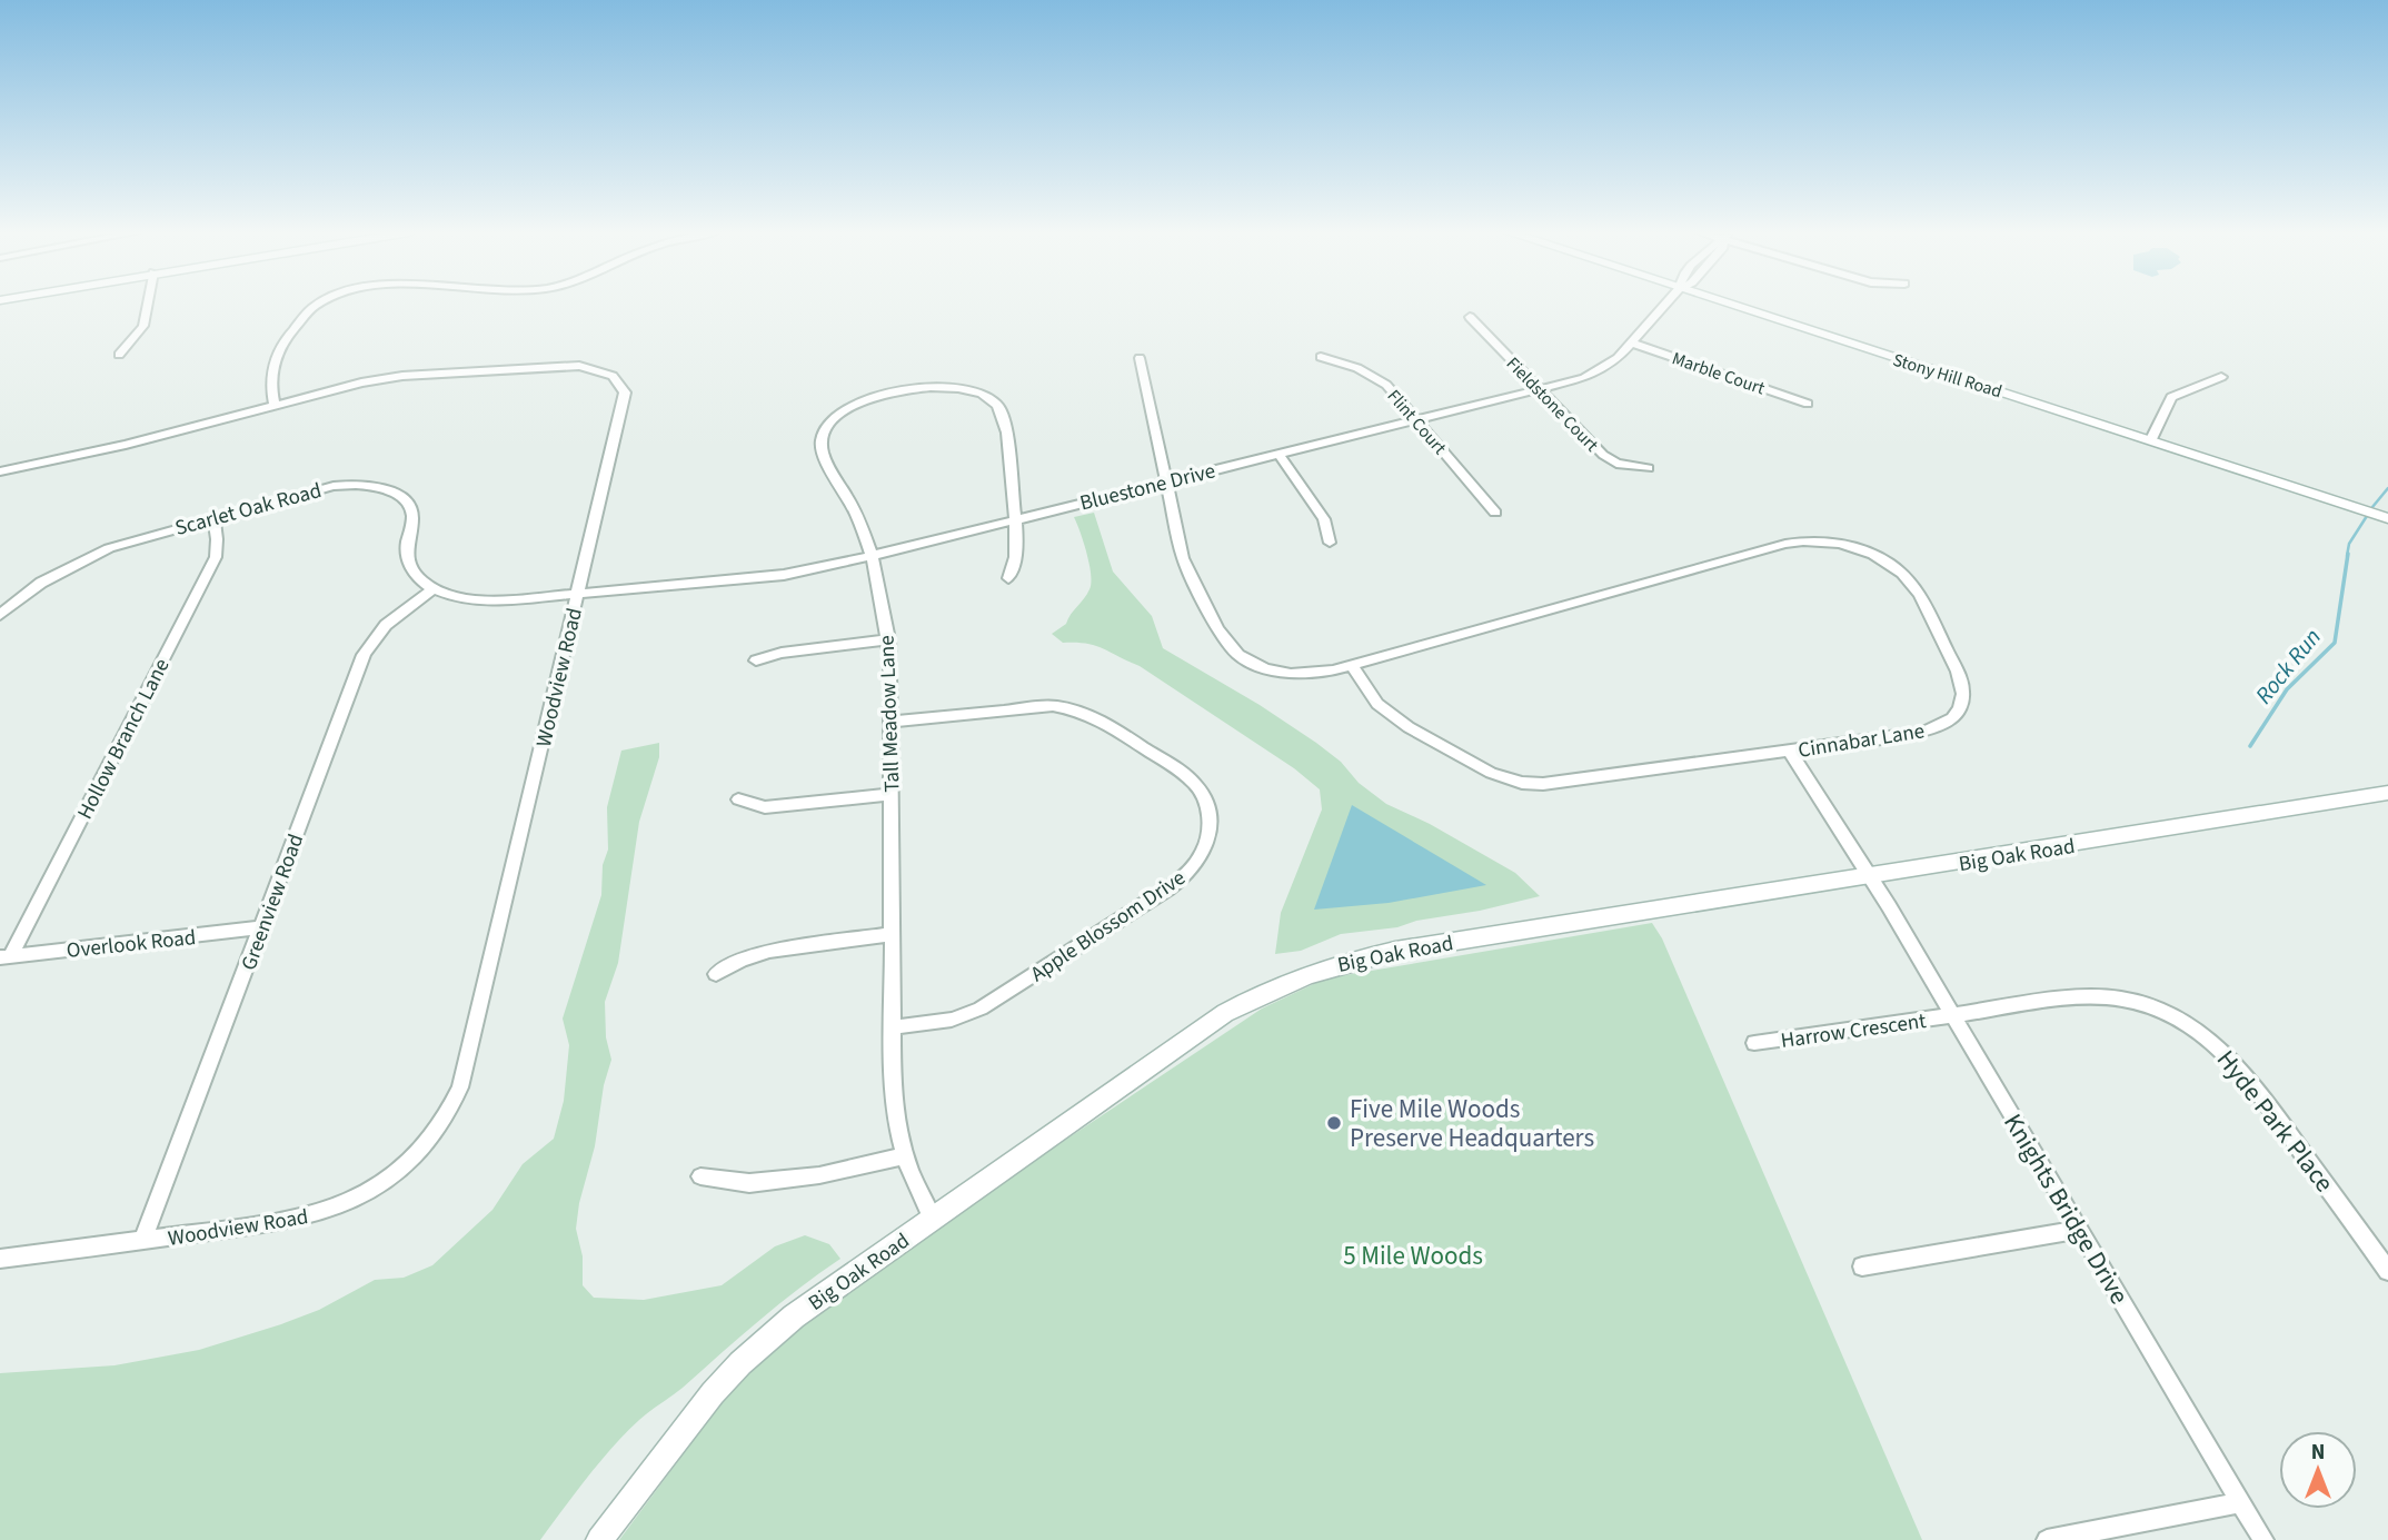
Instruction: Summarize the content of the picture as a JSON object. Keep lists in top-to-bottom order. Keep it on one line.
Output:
{"streets":{"street":["Marble Court","Stony Hill Road","Fieldstone Court","Flint Court","Bluestone Drive","Scarlet Oak Road","Woodview Road","Tall Meadow Lane","Hollow Branch Lane","Cinnabar Lane","Big Oak Road","Greenview Road","Apple Blossom Drive","Overlook Road","Harrow Crescent","Hyde Park Place","Knights Bridge Drive"]},"crossings":[["Marble Court","Bluestone Drive"],["Fieldstone Court","Bluestone Drive"],["Flint Court","Bluestone Drive"],["Bluestone Drive","Woodview Road"],["Bluestone Drive","Tall Meadow Lane"],["Bluestone Drive","Cinnabar Lane"],["Scarlet Oak Road","Hollow Branch Lane"],["Scarlet Oak Road","Greenview Road"],["Woodview Road","Greenview Road"],["Tall Meadow Lane","Big Oak Road"],["Tall Meadow Lane","Apple Blossom Drive"],["Hollow Branch Lane","Overlook Road"],["Cinnabar Lane","Knights Bridge Drive"],["Big Oak Road","Knights Bridge Drive"],["Greenview Road","Overlook Road"],["Harrow Crescent","Hyde Park Place"],["Harrow Crescent","Knights Bridge Drive"],["Hyde Park Place","Knights Bridge Drive"]],"water":["Rock Run"],"parks":["5 Mile Woods"],"places":["Five Mile Woods Preserve Headquarters"],"north":"top"}
